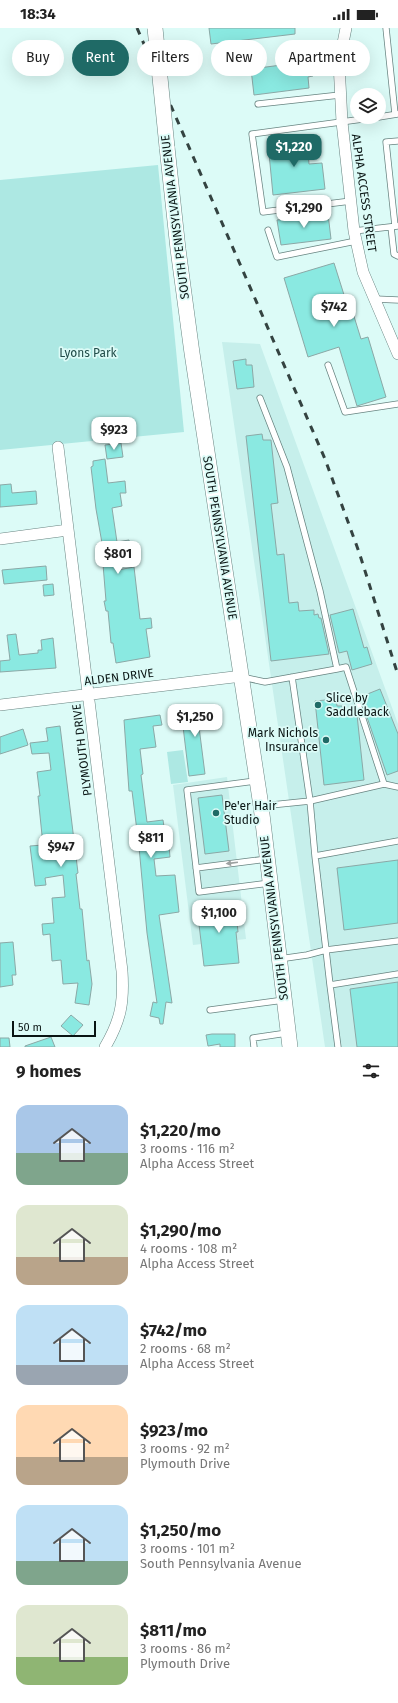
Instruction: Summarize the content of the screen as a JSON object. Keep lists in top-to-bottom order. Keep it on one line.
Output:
{"streets":{"main road":["SOUTH PENNSYLVANIA AVENUE"],"street":["ALPHA ACCESS STREET","ALDEN DRIVE","PLYMOUTH DRIVE"]},"crossings":[["SOUTH PENNSYLVANIA AVENUE","ALDEN DRIVE"],["ALDEN DRIVE","PLYMOUTH DRIVE"]],"parks":["Lyons Park"],"places":["Slice by Saddleback","Mark Nichols Insurance","Pe'er Hair Studio"],"scale_bar":"50 m","page":{"status":"18:34","chip":["Buy","Rent","Filters","New","Apartment"],"price":["$1,220","$1,290","$742","$923","$801","$1,250","$811","$947","$1,100"],"scale":"50 m","heading":"9 homes","list":[{"name":"$1,220/mo","note":"3 rooms · 116 m² · Alpha Access Street"},{"name":"$1,290/mo","note":"4 rooms · 108 m² · Alpha Access Street"},{"name":"$742/mo","note":"2 rooms · 68 m² · Alpha Access Street"},{"name":"$923/mo","note":"3 rooms · 92 m² · Plymouth Drive"},{"name":"$1,250/mo","note":"3 rooms · 101 m² · South Pennsylvania Avenue"},{"name":"$811/mo","note":"3 rooms · 86 m² · Plymouth Drive"}]}}
